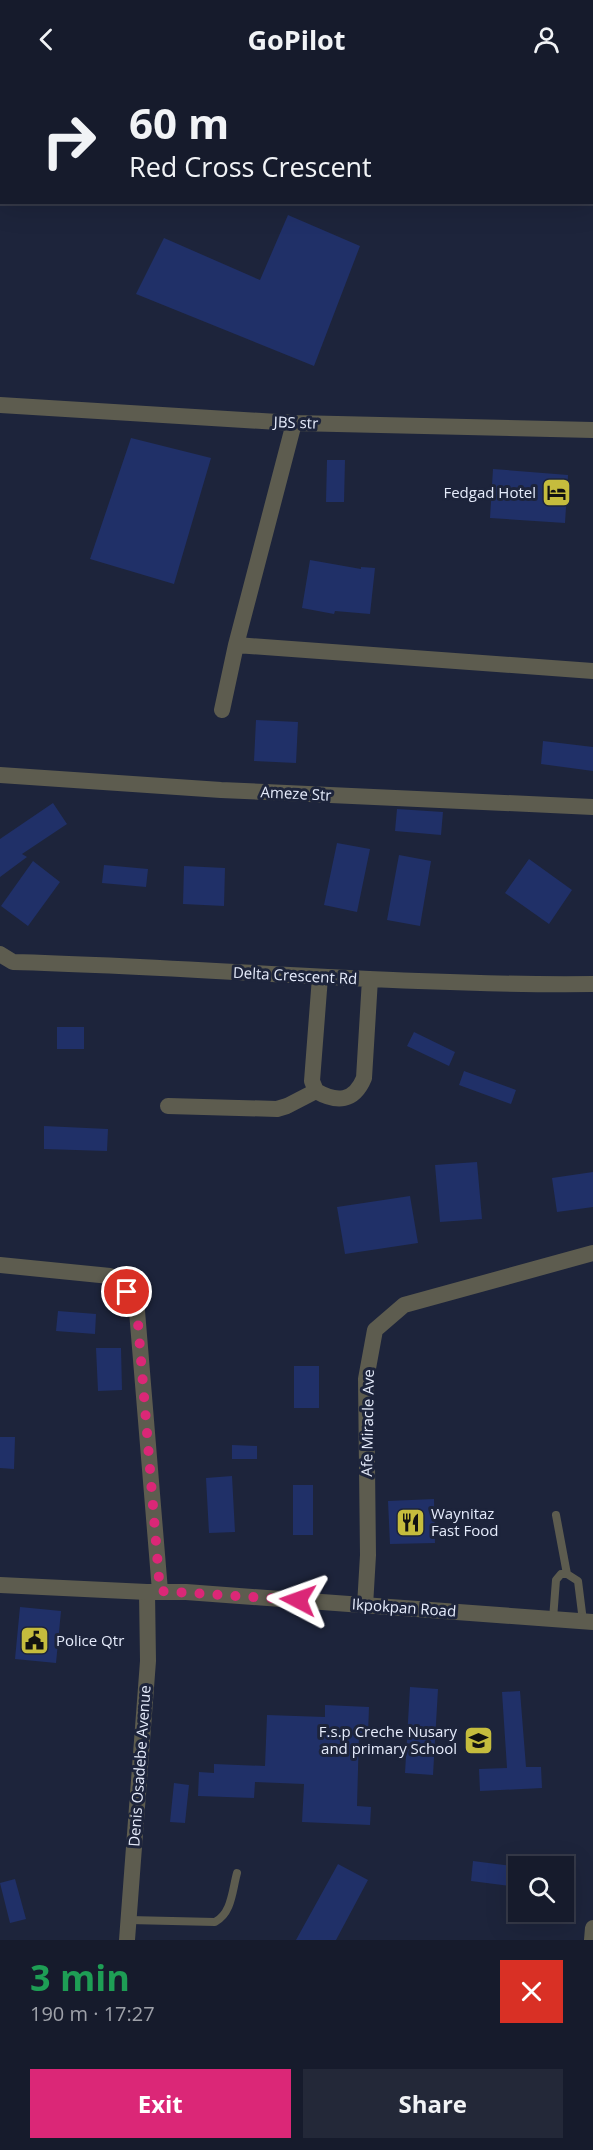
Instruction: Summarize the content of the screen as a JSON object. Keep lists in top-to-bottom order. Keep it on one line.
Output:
{"streets":{"street":["JBS str","Ameze Str","Delta Crescent Rd","Afe Miracle Ave","Ikpokpan Road","Denis Osadebe Avenue"]},"crossings":[["Afe Miracle Ave","Ikpokpan Road"],["Ikpokpan Road","Denis Osadebe Avenue"]],"places":{"hotel":["Fedgad Hotel"],"restaurant":["Waynitaz Fast Food"],"public building":["Police Qtr"],"school or university":["F.s.p Creche Nusary and primary School"]},"page":{"header":"GoPilot","turn":["60 m","Red Cross Crescent"],"heading":["3 min","190 m · 17:27"],"buttons":["Exit","Share"]}}
